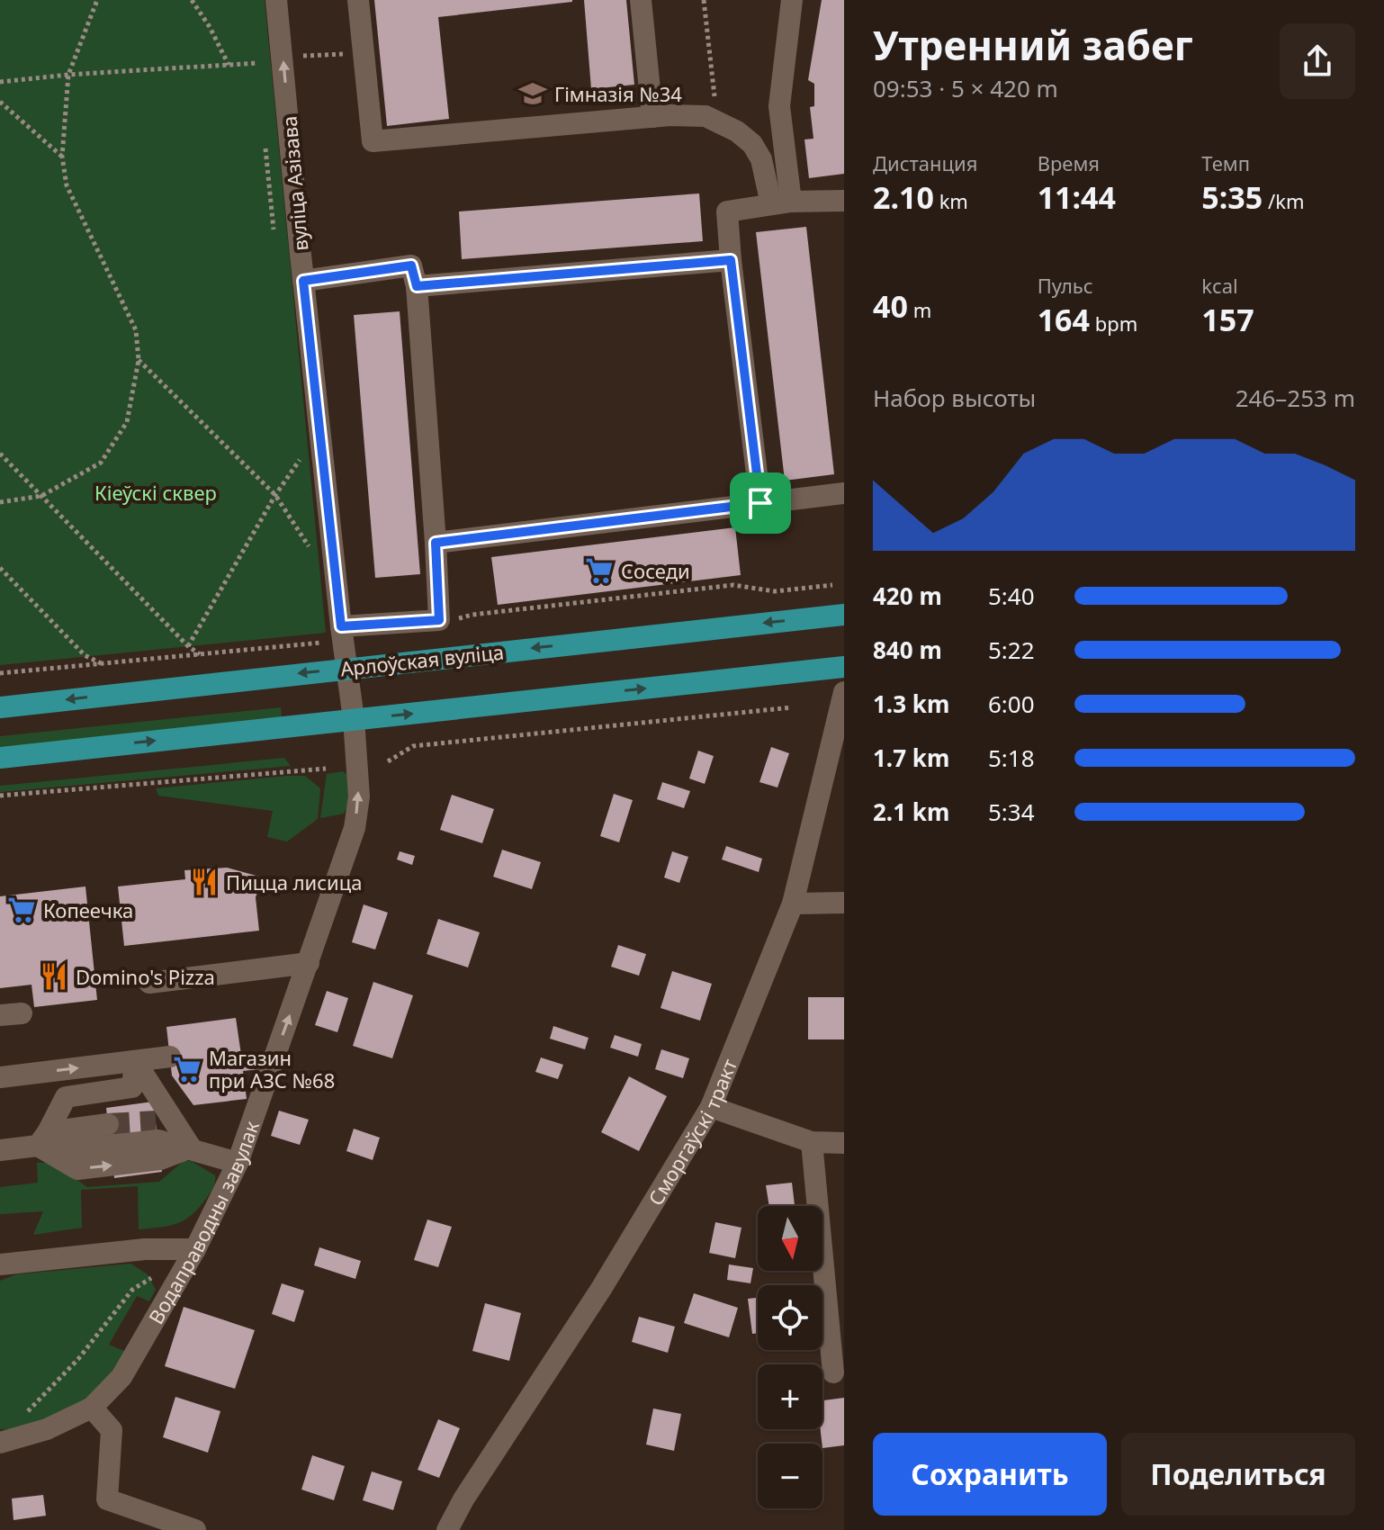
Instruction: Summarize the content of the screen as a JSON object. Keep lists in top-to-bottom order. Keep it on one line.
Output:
{"streets":{"main road":["Арлоўская вуліца"],"street":["вуліца Азізава","Сморгаўскі тракт","Водаправодны завулак"]},"crossings":[["вуліца Азізава","Арлоўская вуліца"],["вуліца Азізава","Водаправодны завулак"]],"one_way":["вуліца Азізава","Водаправодны завулак"],"parks":["Кіеўскі сквер"],"places":{"school or university":["Гімназія №34"],"supermarket":["Соседи","Копеечка","Магазин при АЗС №68"],"restaurant":["Пицца лисица","Domino's Pizza"]},"north":"bottom","page":{"heading":["Утренний забег","09:53 · 5 × 420 m"],"stats":[["Дистанция","2.10 km"],["Время","11:44"],["Темп","5:35 /km"],["40 m"],["Пульс","164 bpm"],["kcal","157"]],"chart":["Набор высоты","246–253 m"],"list":[{"name":"420 m","note":"5:40"},{"name":"840 m","note":"5:22"},{"name":"1.3 km","note":"6:00"},{"name":"1.7 km","note":"5:18"},{"name":"2.1 km","note":"5:34"}],"map_buttons":["+","−"],"buttons":["Сохранить","Поделиться"]}}
